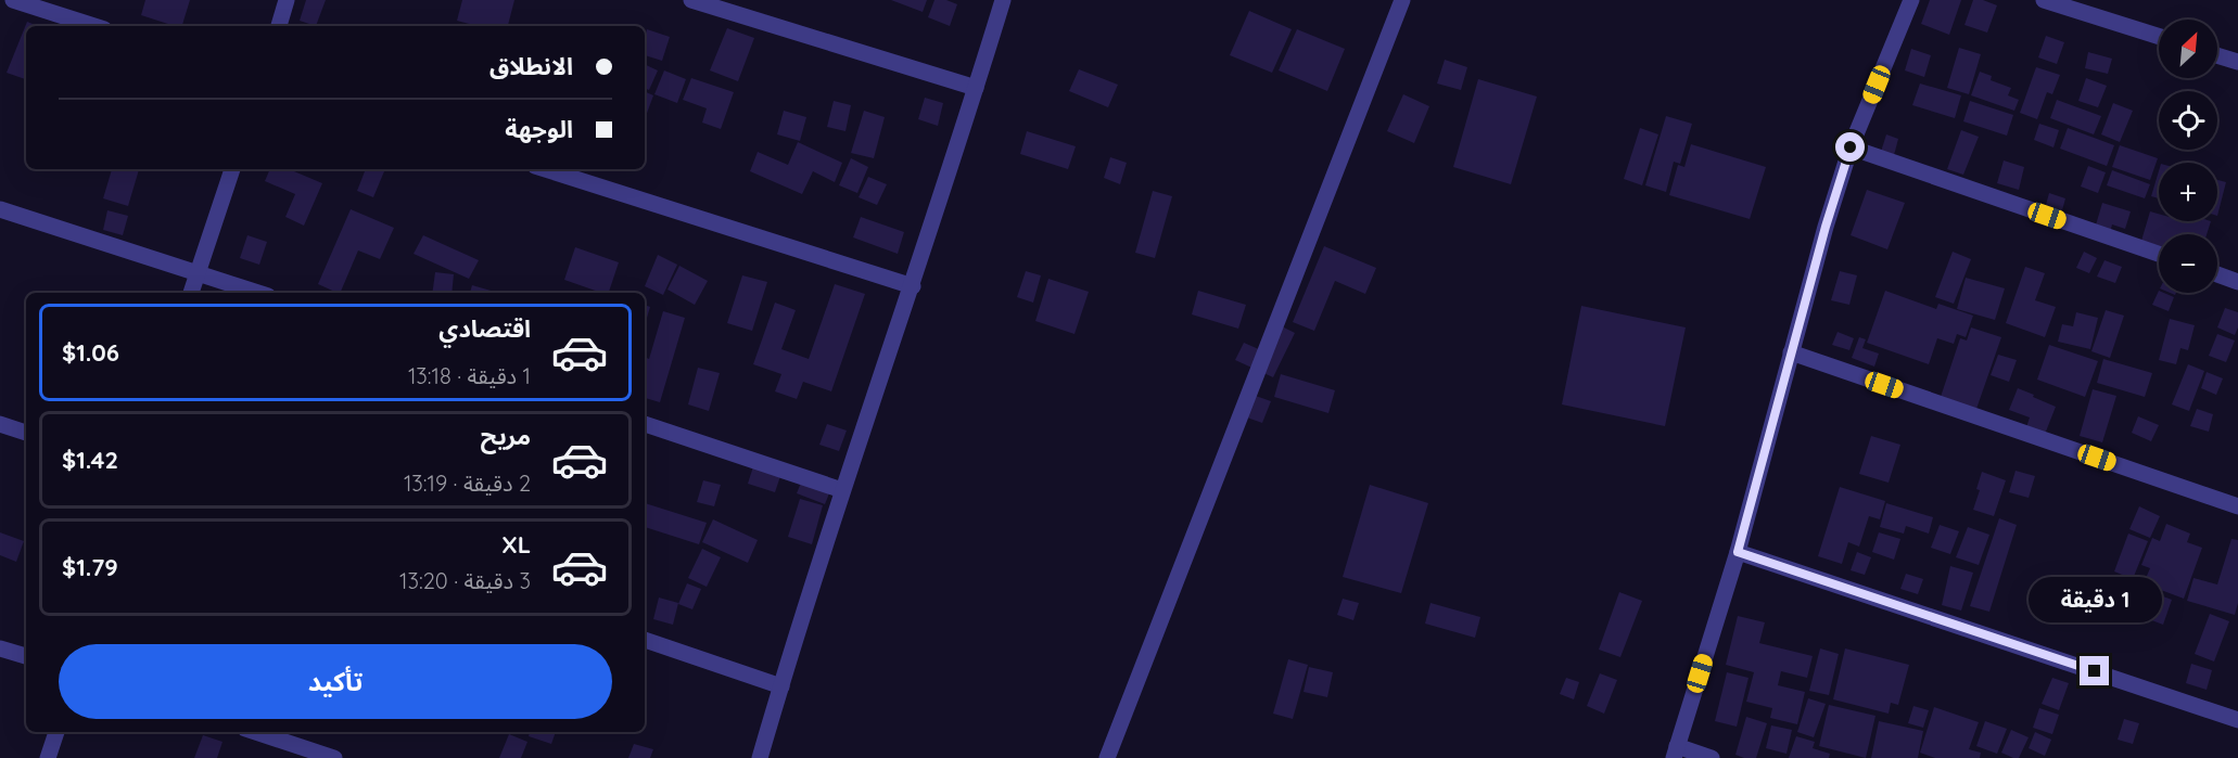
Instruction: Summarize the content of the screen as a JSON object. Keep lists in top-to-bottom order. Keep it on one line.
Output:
{"north":"top right","page":{"map_buttons":["+","−"],"banner":["الانطلاق","الوجهة"],"list":[{"name":"اقتصادي","note":"1 دقيقة · 13:18","value":"$1.06"},{"name":"مريح","note":"2 دقيقة · 13:19","value":"$1.42"},{"name":"XL","note":"3 دقيقة · 13:20","value":"$1.79"}],"bubble":"1 دقيقة","buttons":"تأكيد"}}
